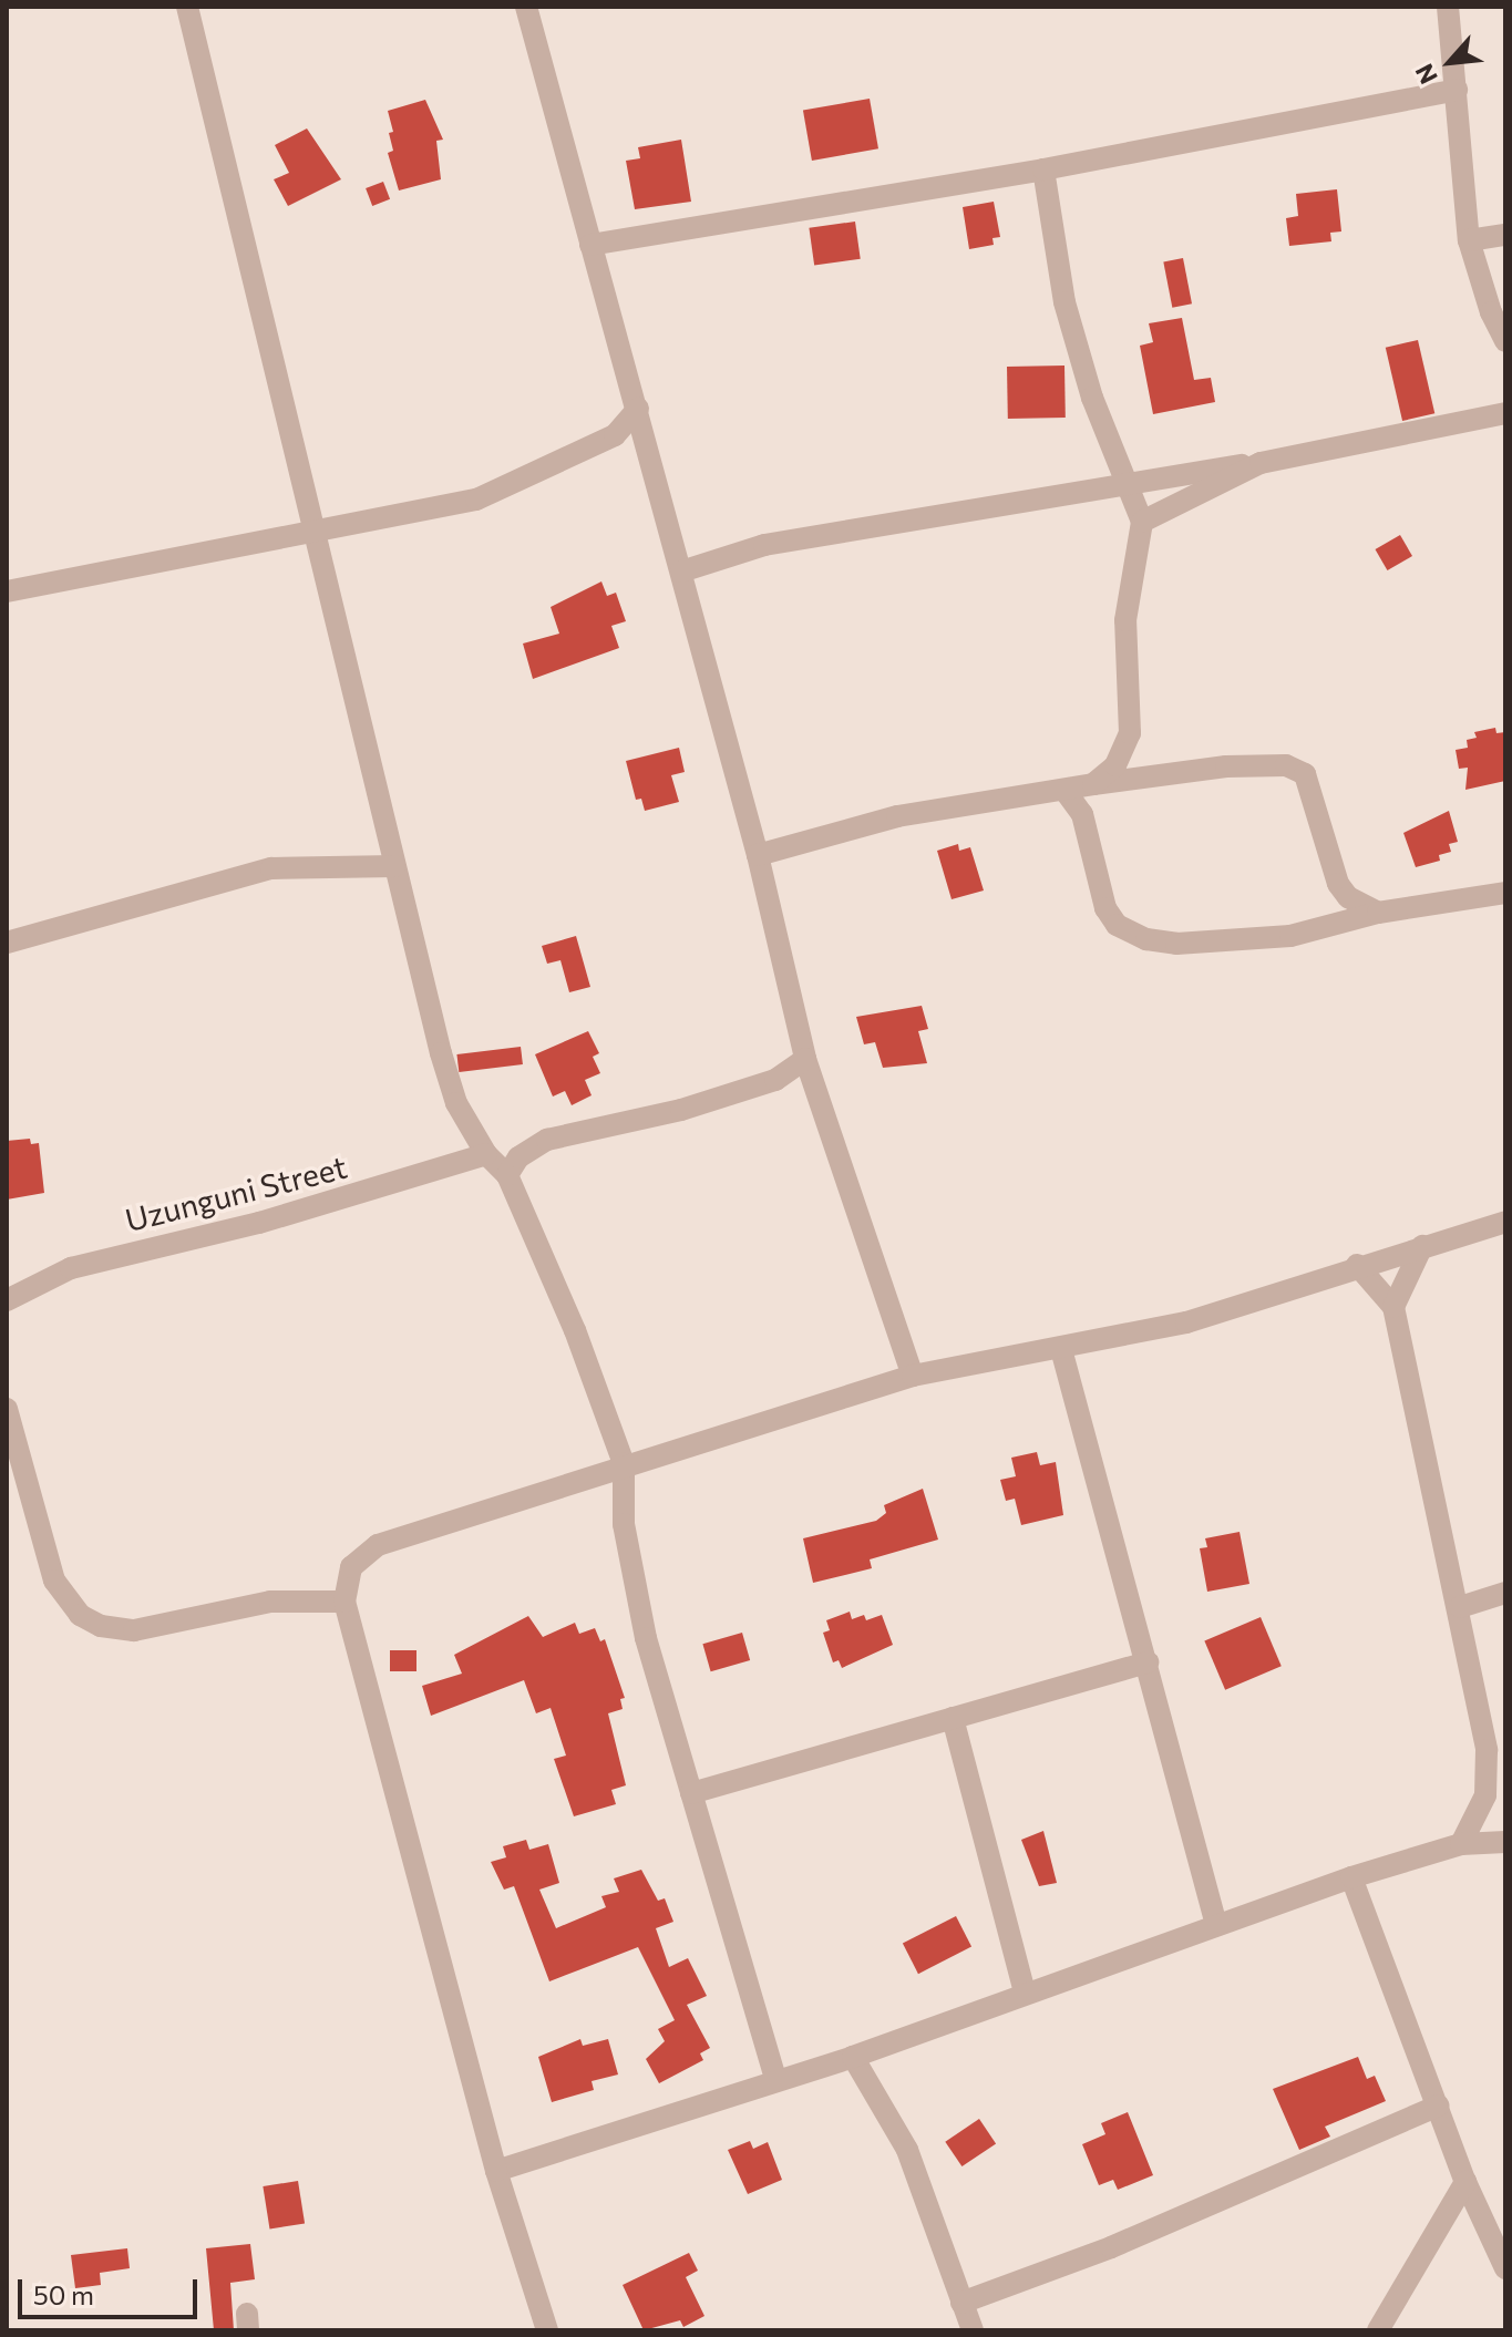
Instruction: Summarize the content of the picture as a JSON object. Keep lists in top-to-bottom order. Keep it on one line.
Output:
{"streets":{"street":["Uzunguni Street"]},"scale_bar":"50 m","north":"bottom left"}
